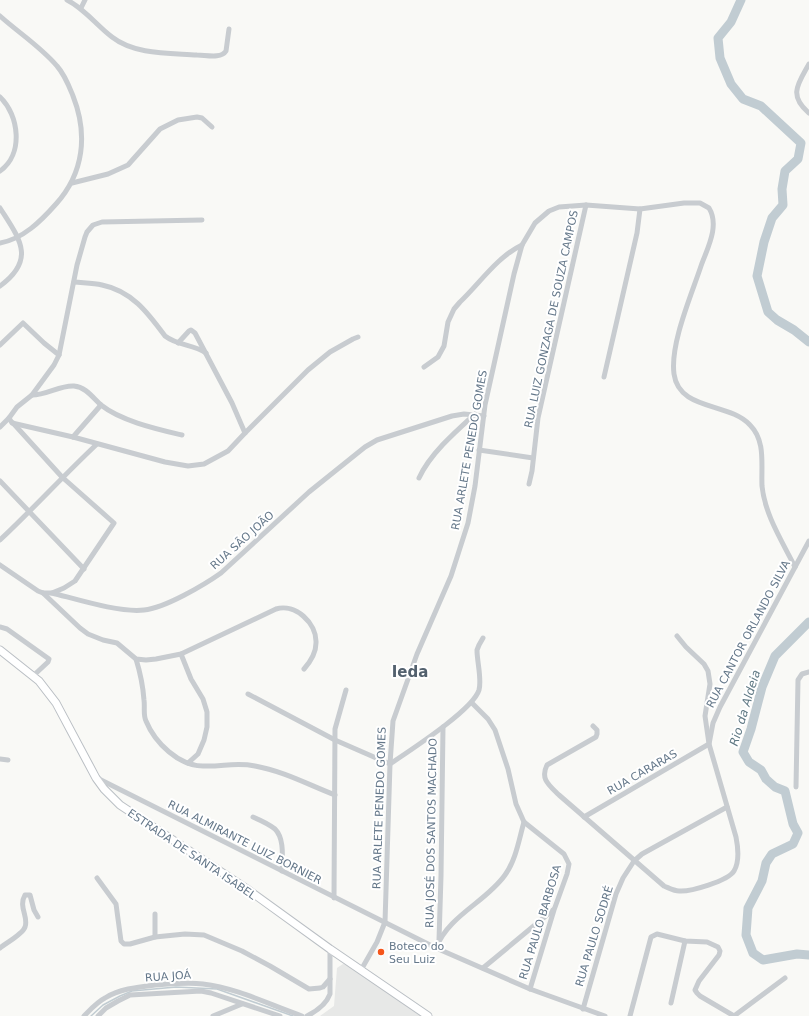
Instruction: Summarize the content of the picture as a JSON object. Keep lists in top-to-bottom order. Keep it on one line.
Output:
{"streets":{"main road":["ESTRADA DE SANTA ISABEL"],"street":["RUA LUIZ GONZAGA DE SOUZA CAMPOS","RUA ARLETE PENEDO GOMES","RUA SÃO JOÃO","RUA CANTOR ORLANDO SILVA","RUA CARARAS","RUA JOSÉ DOS SANTOS MACHADO","RUA ALMIRANTE LUIZ BORNIER","RUA PAULO BARBOSA","RUA PAULO SODRÉ","RUA JOÁ"]},"crossings":[["RUA LUIZ GONZAGA DE SOUZA CAMPOS","RUA ARLETE PENEDO GOMES"],["RUA ARLETE PENEDO GOMES","RUA SÃO JOÃO"],["RUA ARLETE PENEDO GOMES","RUA CANTOR ORLANDO SILVA"],["RUA ARLETE PENEDO GOMES","RUA ALMIRANTE LUIZ BORNIER"],["RUA ARLETE PENEDO GOMES","ESTRADA DE SANTA ISABEL"],["RUA CANTOR ORLANDO SILVA","RUA CARARAS"],["RUA CANTOR ORLANDO SILVA","RUA PAULO SODRÉ"],["RUA ALMIRANTE LUIZ BORNIER","ESTRADA DE SANTA ISABEL"],["RUA ALMIRANTE LUIZ BORNIER","RUA PAULO BARBOSA"],["RUA ALMIRANTE LUIZ BORNIER","RUA PAULO SODRÉ"]],"districts":["Ieda"],"water":["Rio da Aldeia"],"places":["Boteco do Seu Luiz"]}
